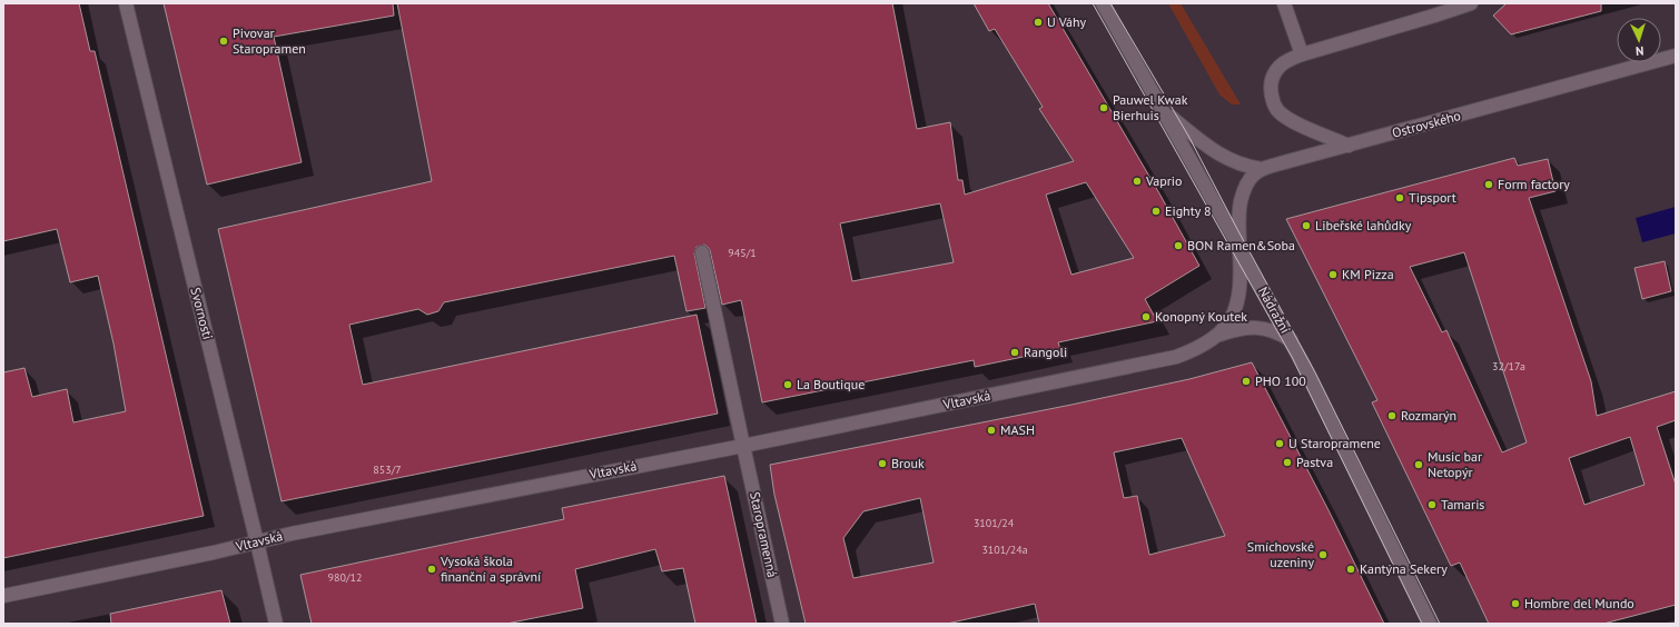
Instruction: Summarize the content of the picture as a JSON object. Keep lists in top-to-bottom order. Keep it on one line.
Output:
{"streets":{"main road":["Ostrovského","Nádražní","Svornosti","Vltavská","Staropramenná"]},"crossings":[["Nádražní","Vltavská"],["Svornosti","Vltavská"],["Vltavská","Staropramenná"]],"places":["U Váhy","Pivovar Staropramen","Pauwel Kwak Bierhuis","Vaprio","Form factory","Tipsport","Eighty 8","Libeřské lahůdky","BON Ramen&Soba","KM Pizza","Konopný Koutek","Rangoli","PHO 100","La Boutique","Rozmarýn","MASH","U Staropramene","Pastva","Brouk","Music bar Netopýr","Tamaris","Smíchovské uzeniny","Vysoká škola finanční a správní","Kantýna Sekery","Hombre del Mundo"],"house_numbers":["945/1","32/17a","853/7","3101/24","3101/24a","980/12"],"north":"bottom"}
